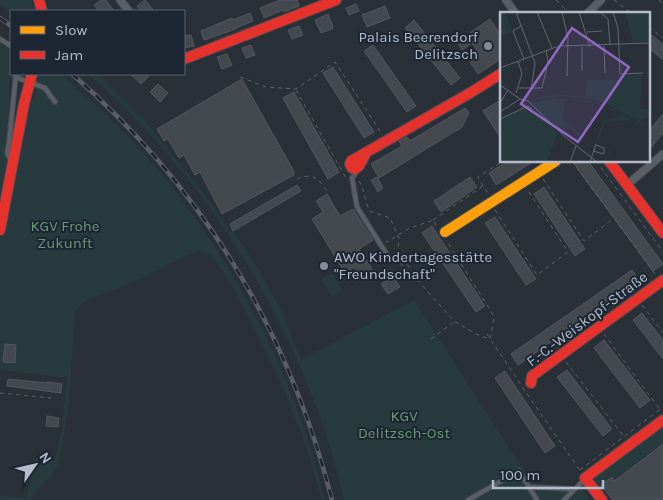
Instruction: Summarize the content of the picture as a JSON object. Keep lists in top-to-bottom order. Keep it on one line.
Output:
{"streets":{"street":["F.-C.-Weiskopf-Straße"]},"parks":["KGV Frohe Zukunft","KGV Delitzsch-Ost"],"places":["Palais Beerendorf Delitzsch","AWO Kindertagesstätte \"Freundschaft\""],"legend":["Slow","Jam"],"scale_bar":"100 m","north":"top right"}
